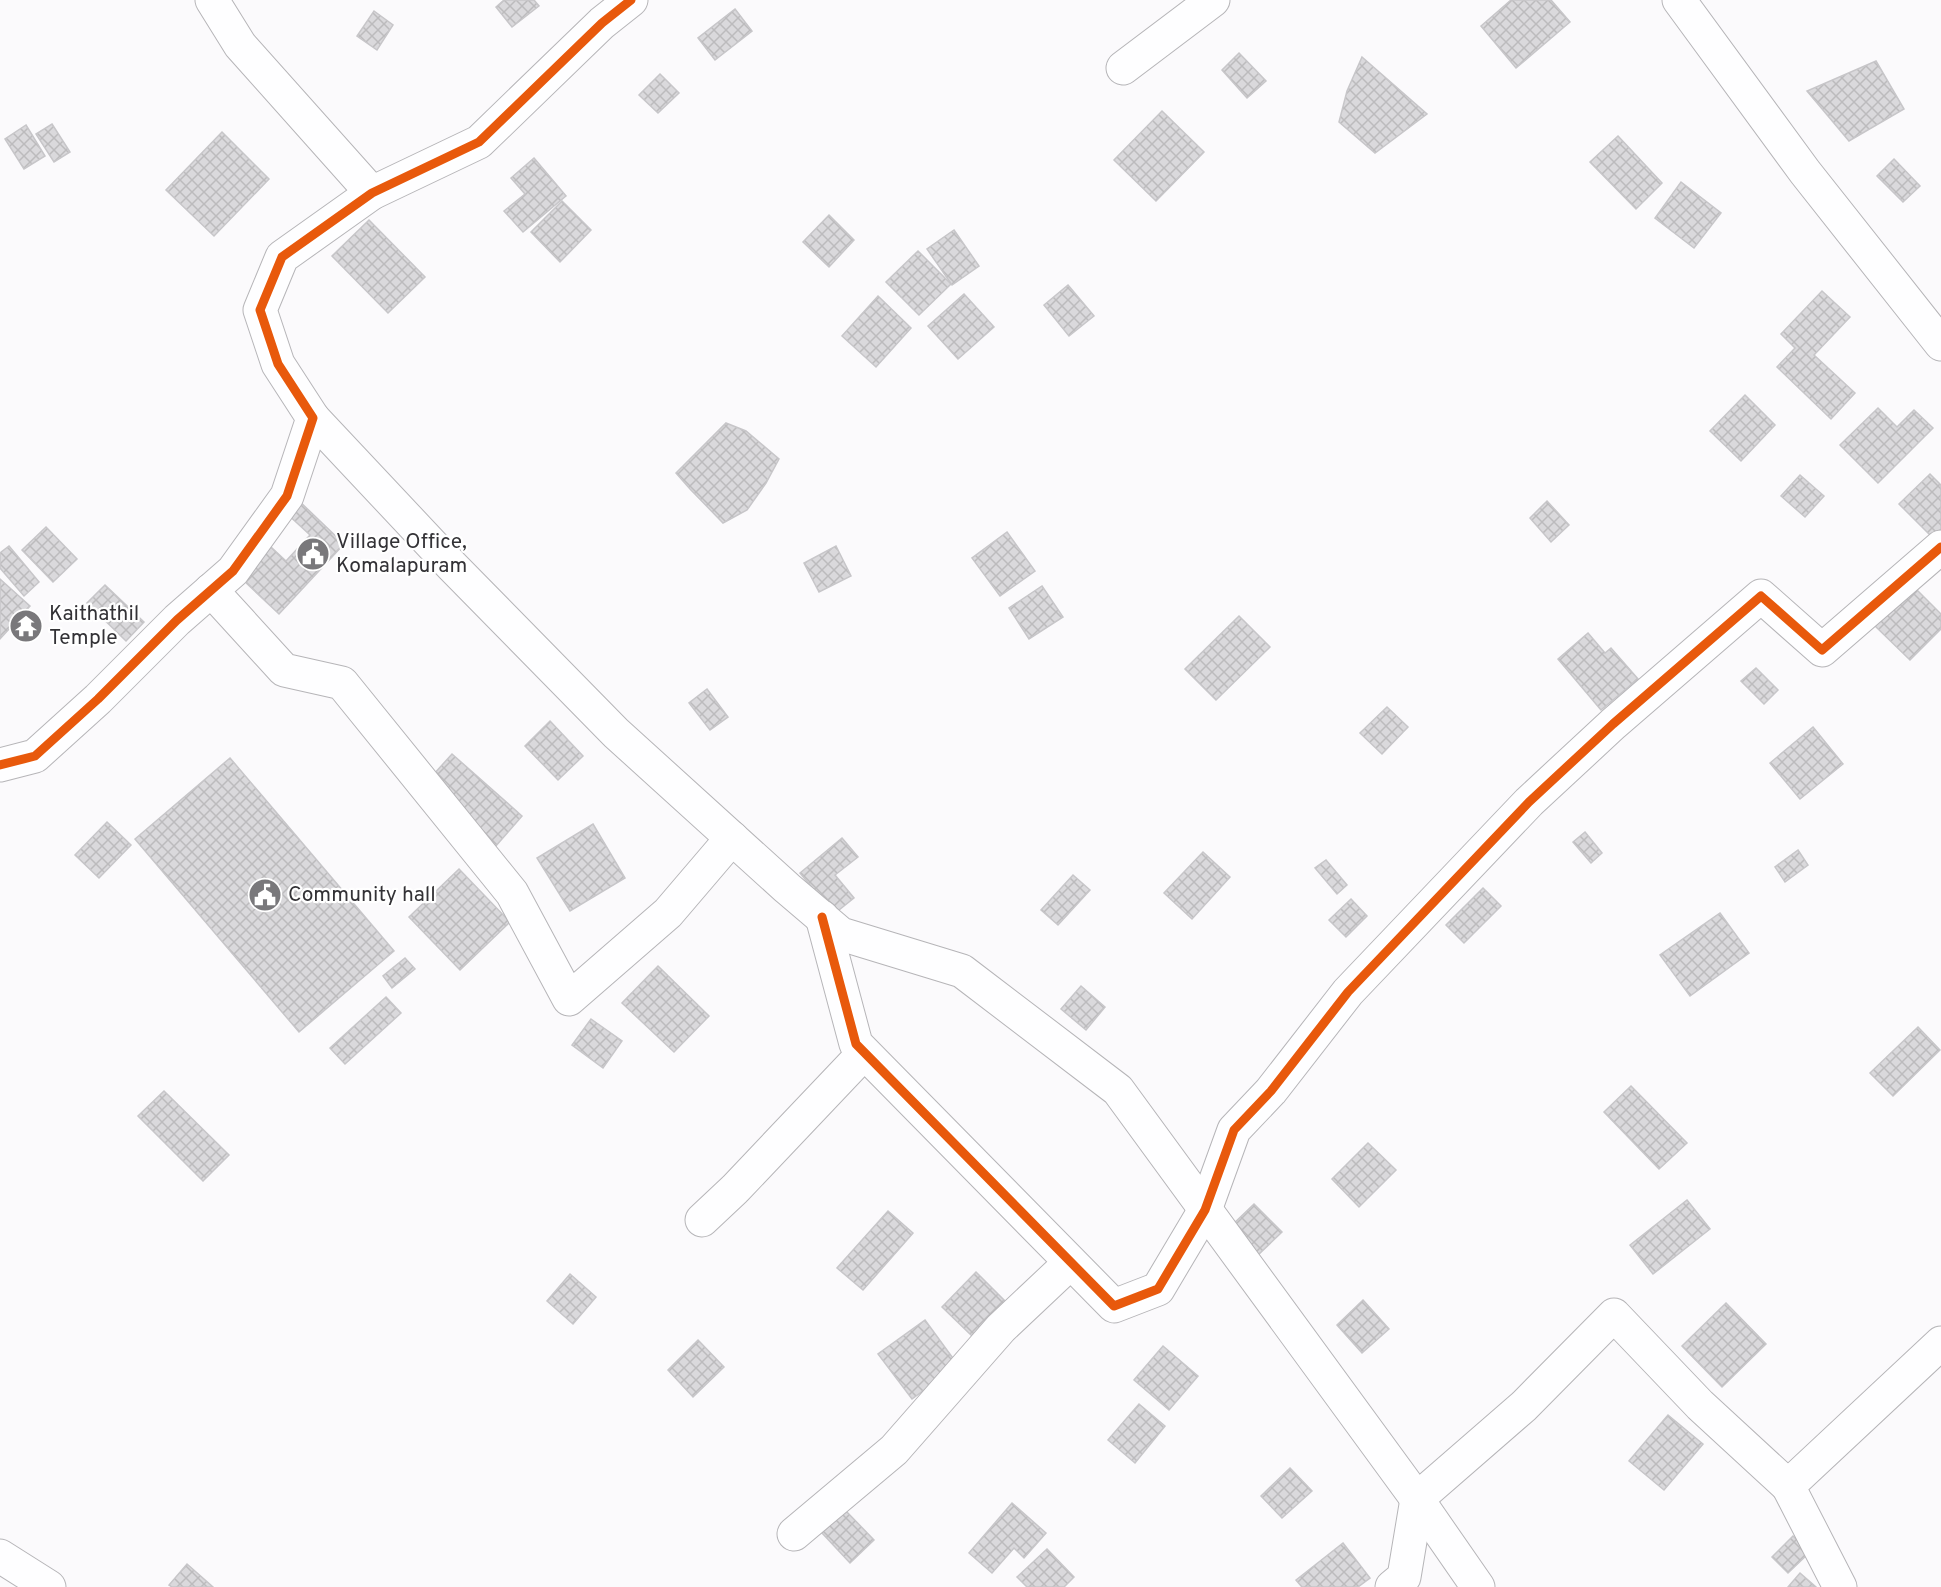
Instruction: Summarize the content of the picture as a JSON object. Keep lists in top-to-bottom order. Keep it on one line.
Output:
{"places":{"public building":["Village Office, Komalapuram","Community hall"],"temple":["Kaithathil Temple"]}}
